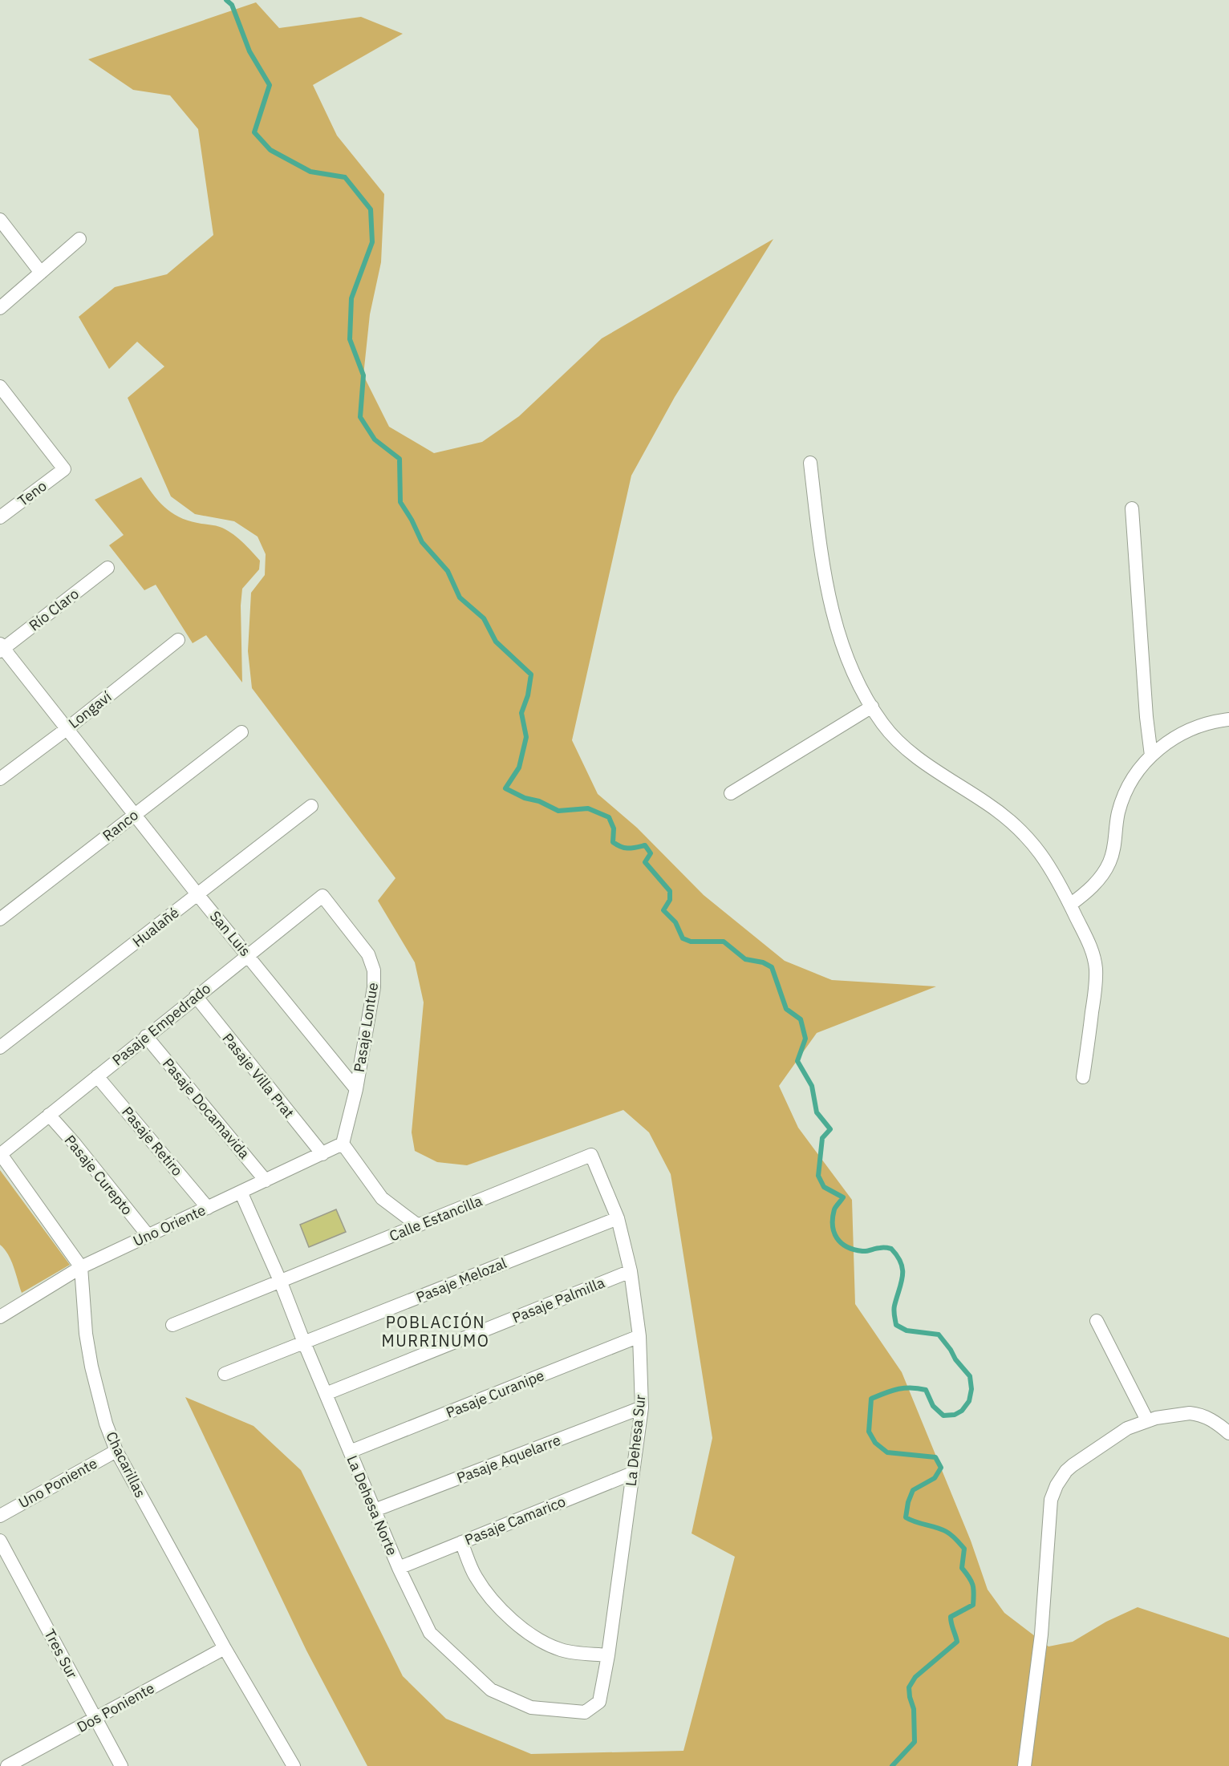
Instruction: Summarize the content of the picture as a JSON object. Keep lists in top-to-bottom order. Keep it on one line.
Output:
{"streets":{"street":["Teno","Río Claro","Longaví","Ranco","Hualañé","San Luis","Pasaje Empedrado","Pasaje Lontue","Pasaje Villa Prat","Pasaje Docamavida","Pasaje Retiro","Pasaje Curepto","Calle Estancilla","Uno Oriente","Pasaje Melozal","Pasaje Palmilla","Pasaje Curanipe","La Dehesa Sur","Pasaje Aquelarre","Chacarillas","Uno Poniente","La Dehesa Norte","Pasaje Camarico","Tres Sur","Dos Poniente"]},"crossings":[["Río Claro","San Luis"],["Longaví","San Luis"],["Ranco","San Luis"],["Hualañé","San Luis"],["San Luis","Pasaje Empedrado"],["San Luis","Pasaje Lontue"],["Pasaje Empedrado","Pasaje Lontue"],["Pasaje Empedrado","Pasaje Villa Prat"],["Pasaje Empedrado","Pasaje Docamavida"],["Pasaje Empedrado","Pasaje Retiro"],["Pasaje Empedrado","Pasaje Curepto"],["Pasaje Villa Prat","Uno Oriente"],["Pasaje Docamavida","Uno Oriente"],["Pasaje Retiro","Uno Oriente"],["Pasaje Curepto","Uno Oriente"],["Calle Estancilla","La Dehesa Sur"],["Calle Estancilla","La Dehesa Norte"],["Uno Oriente","Chacarillas"],["Uno Oriente","La Dehesa Norte"],["Pasaje Melozal","La Dehesa Sur"],["Pasaje Melozal","La Dehesa Norte"],["Pasaje Palmilla","La Dehesa Sur"],["Pasaje Palmilla","La Dehesa Norte"],["Pasaje Curanipe","La Dehesa Sur"],["Pasaje Curanipe","La Dehesa Norte"],["La Dehesa Sur","Pasaje Aquelarre"],["La Dehesa Sur","La Dehesa Norte"],["La Dehesa Sur","Pasaje Camarico"],["Pasaje Aquelarre","La Dehesa Norte"],["Chacarillas","Uno Poniente"],["Chacarillas","Dos Poniente"],["La Dehesa Norte","Pasaje Camarico"],["Tres Sur","Dos Poniente"]],"districts":["POBLACIÓN MURRINUMO"]}
